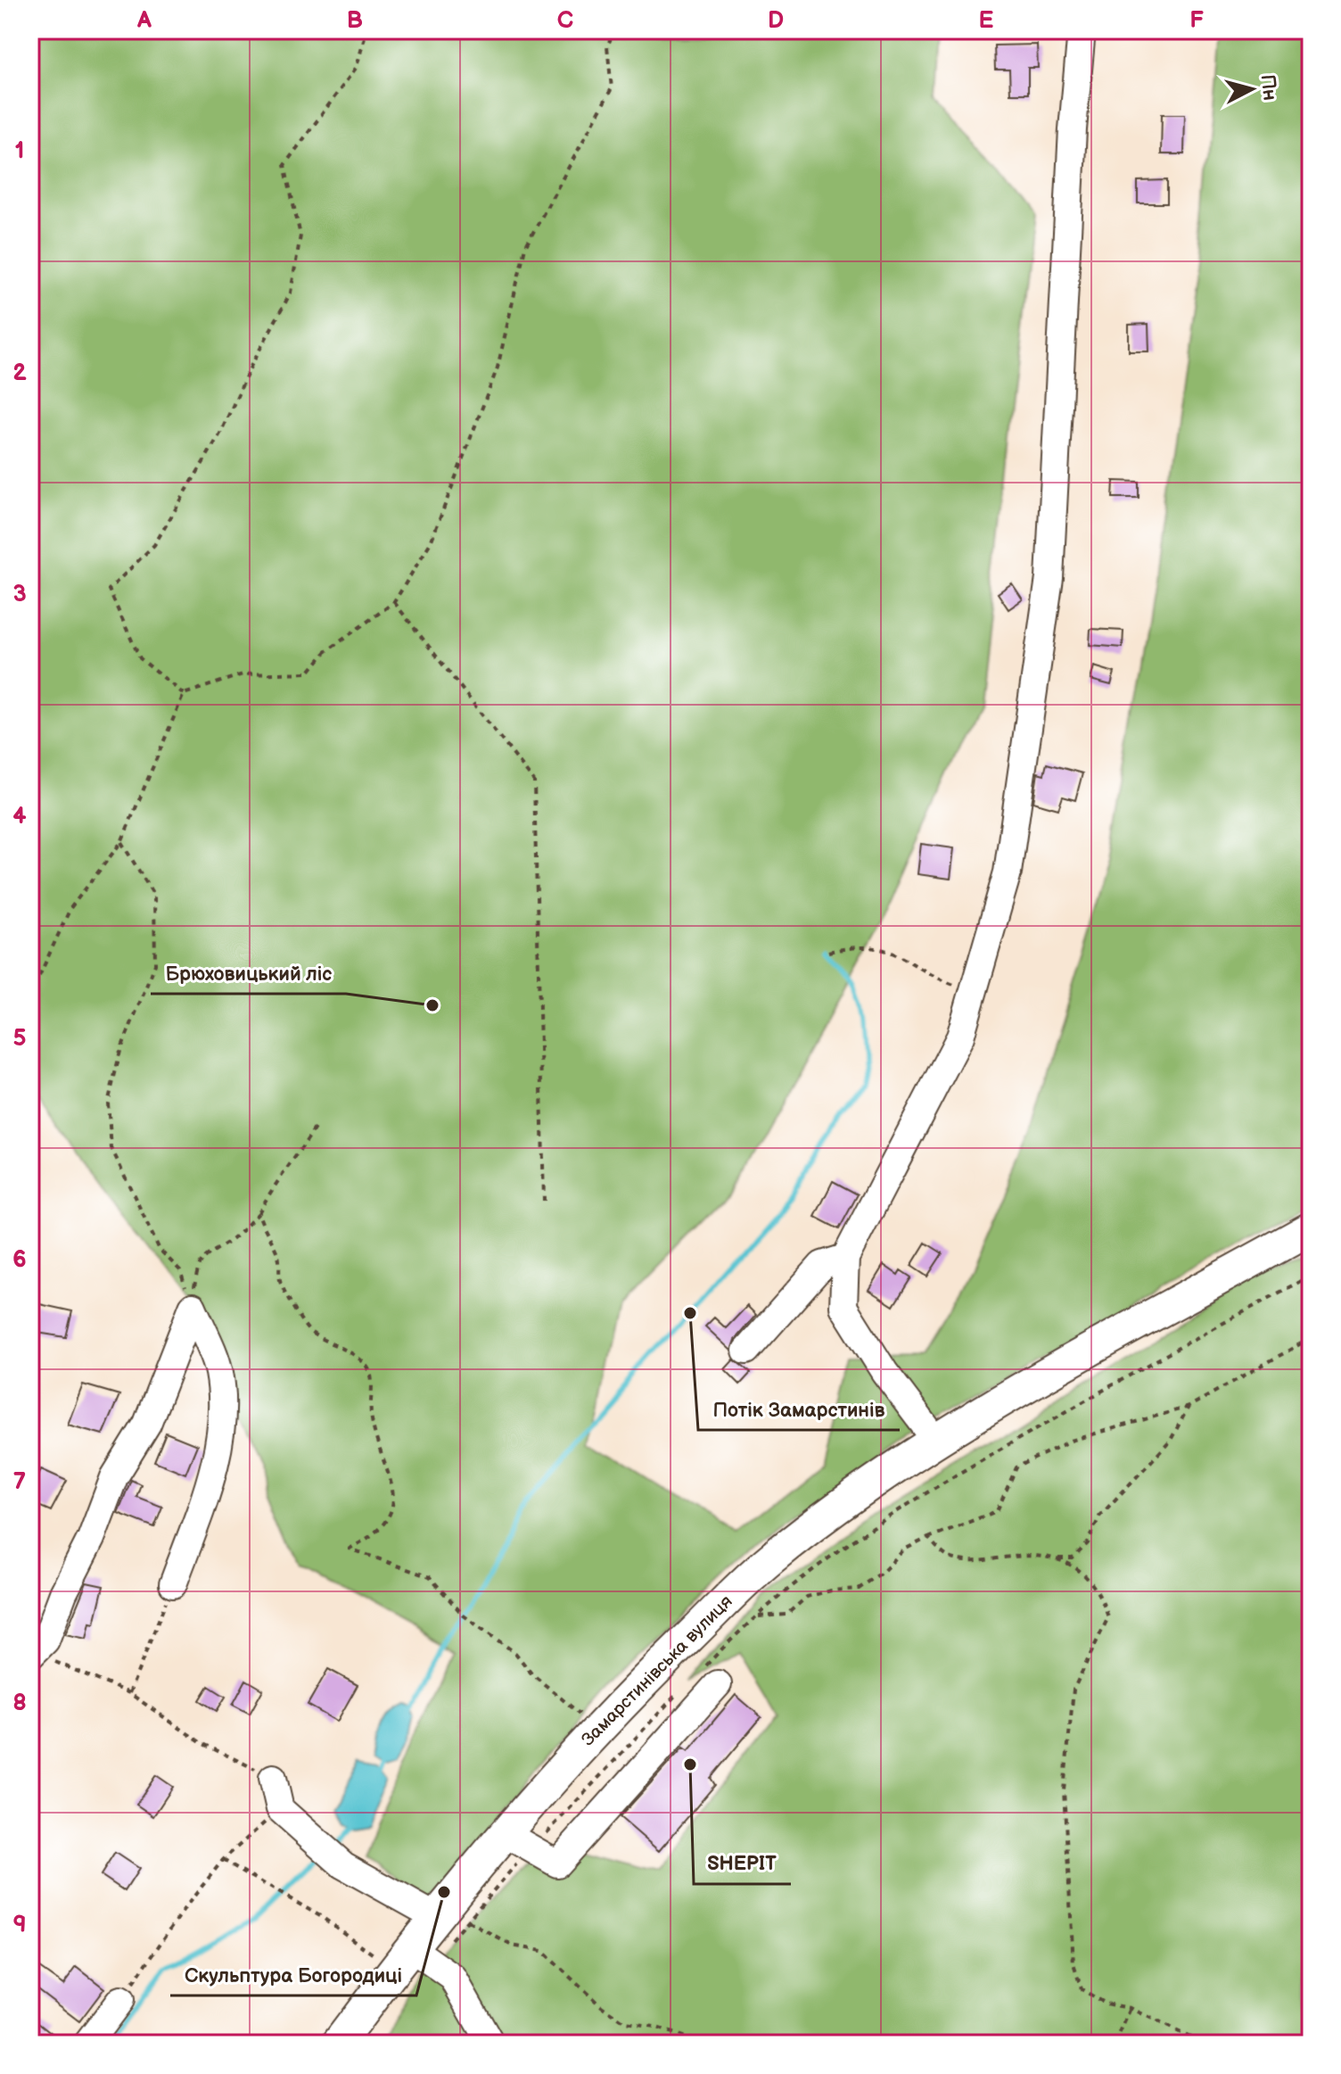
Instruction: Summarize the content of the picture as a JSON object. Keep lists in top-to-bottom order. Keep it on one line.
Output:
{"streets":{"main road":["Замарстинівська вулиця"]},"places":["Брюховицький ліс","Потік Замарстинів","SHEPIT","Скульптура Богородиці"],"north":"right","grid":{"columns":["A","B","C","D","E","F"],"rows":["1","2","3","4","5","6","7","8","9"]}}
